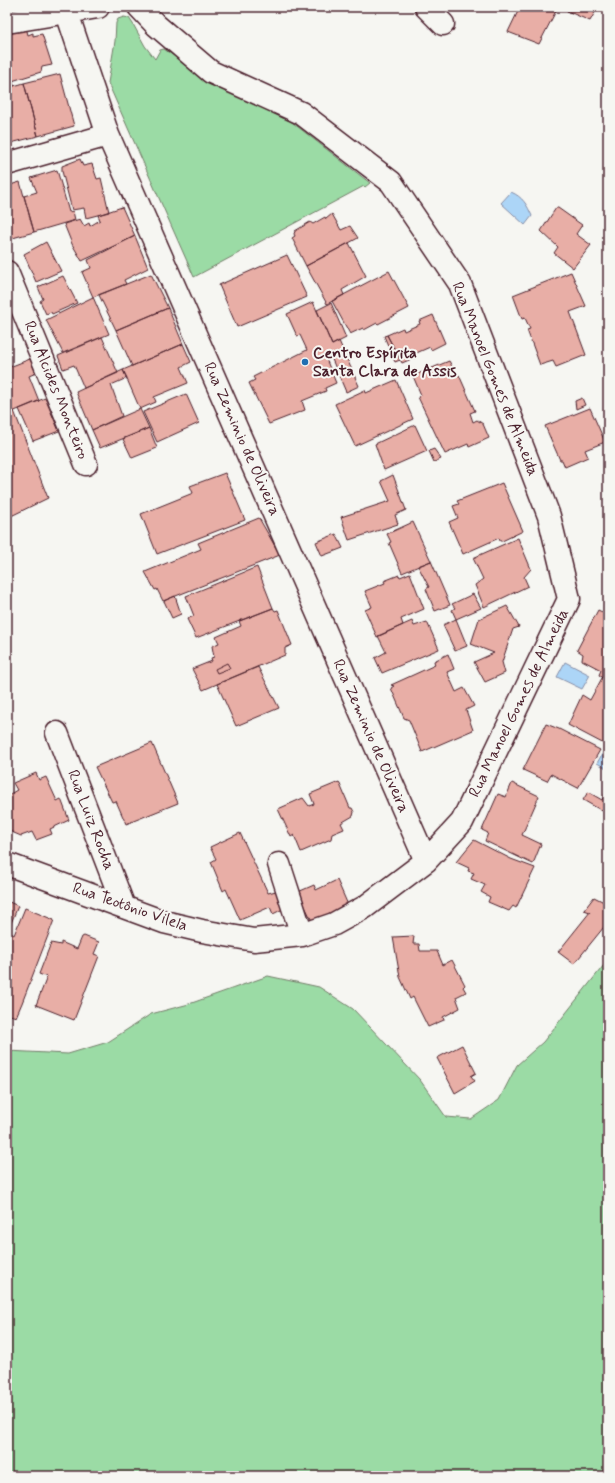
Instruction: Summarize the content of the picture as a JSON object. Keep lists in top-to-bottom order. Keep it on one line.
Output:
{"streets":{"street":["Rua Manoel Gomes de Almeida","Rua Alcides Monteiro","Rua Zeminio de Oliveira","Rua Luiz Rocha","Rua Teotônio Vilela"]},"crossings":[["Rua Manoel Gomes de Almeida","Rua Zeminio de Oliveira"],["Rua Manoel Gomes de Almeida","Rua Teotônio Vilela"],["Rua Zeminio de Oliveira","Rua Teotônio Vilela"],["Rua Luiz Rocha","Rua Teotônio Vilela"]],"places":["Centro Espírita Santa Clara de Assis"]}
